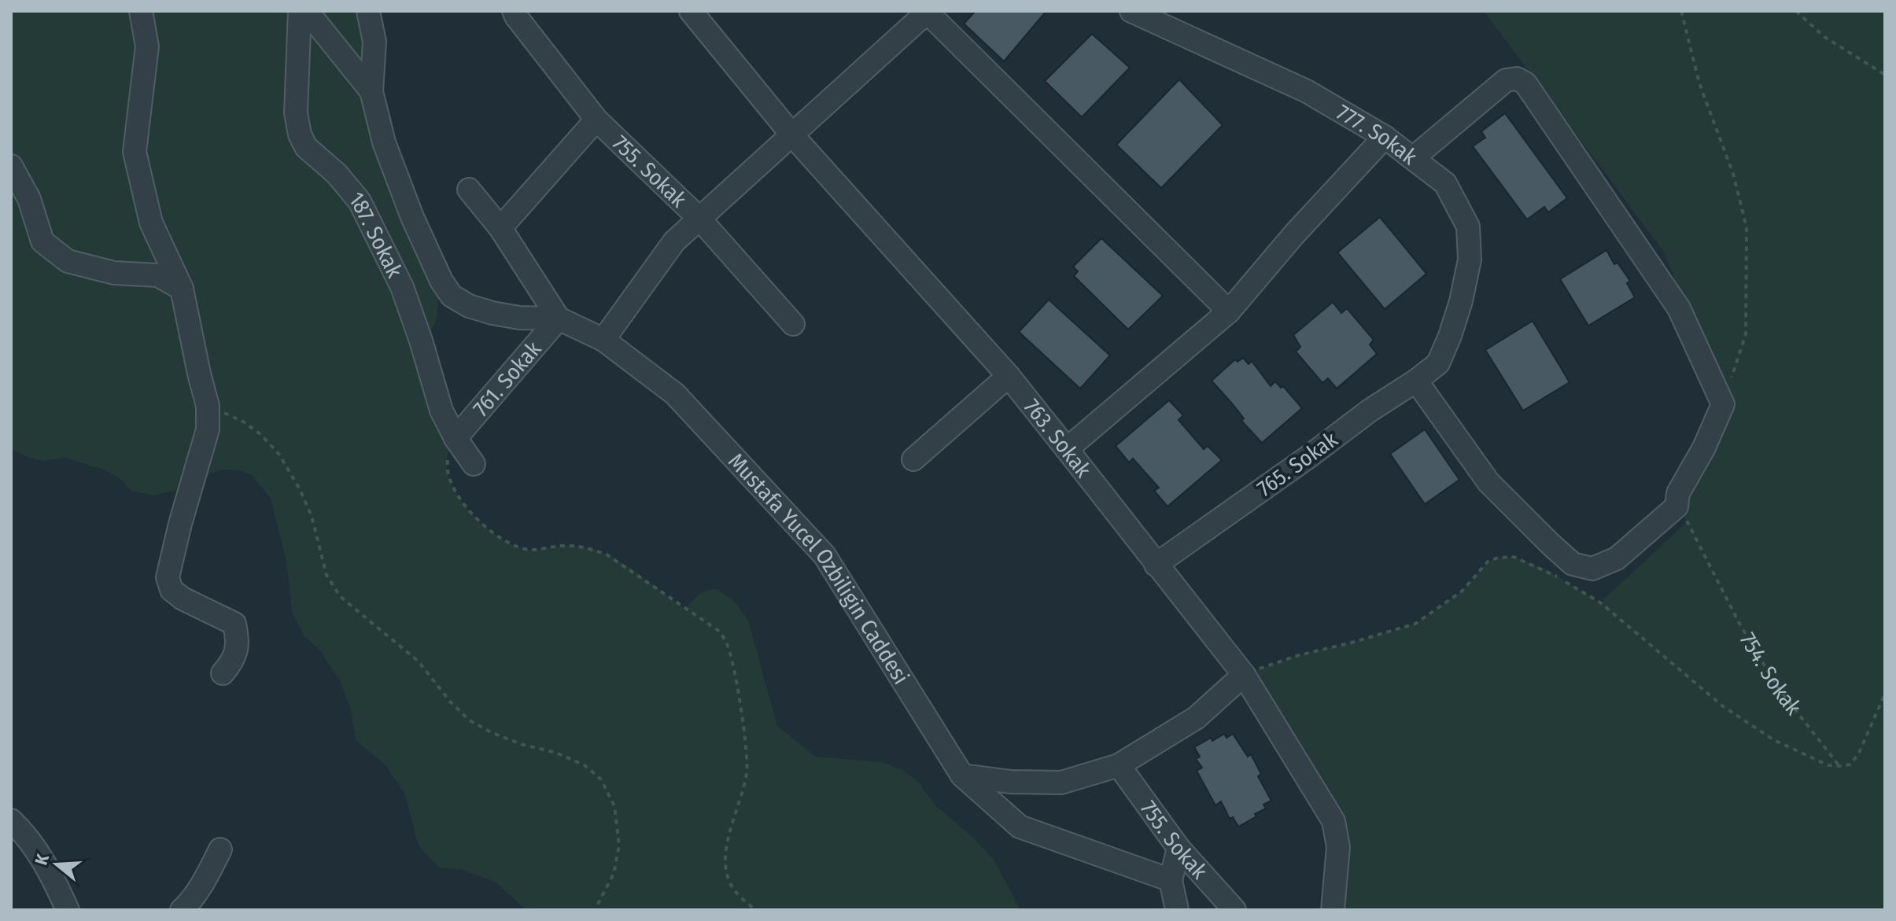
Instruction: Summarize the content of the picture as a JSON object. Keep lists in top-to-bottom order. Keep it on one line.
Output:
{"streets":{"street":["777. Sokak","755. Sokak","187. Sokak","761. Sokak","763. Sokak","765. Sokak","Mustafa Yucel Ozbiligin Caddesi"],"path":["754. Sokak"]},"crossings":[["777. Sokak","765. Sokak"],["187. Sokak","761. Sokak"],["761. Sokak","Mustafa Yucel Ozbiligin Caddesi"],["763. Sokak","765. Sokak"]],"north":"left"}
